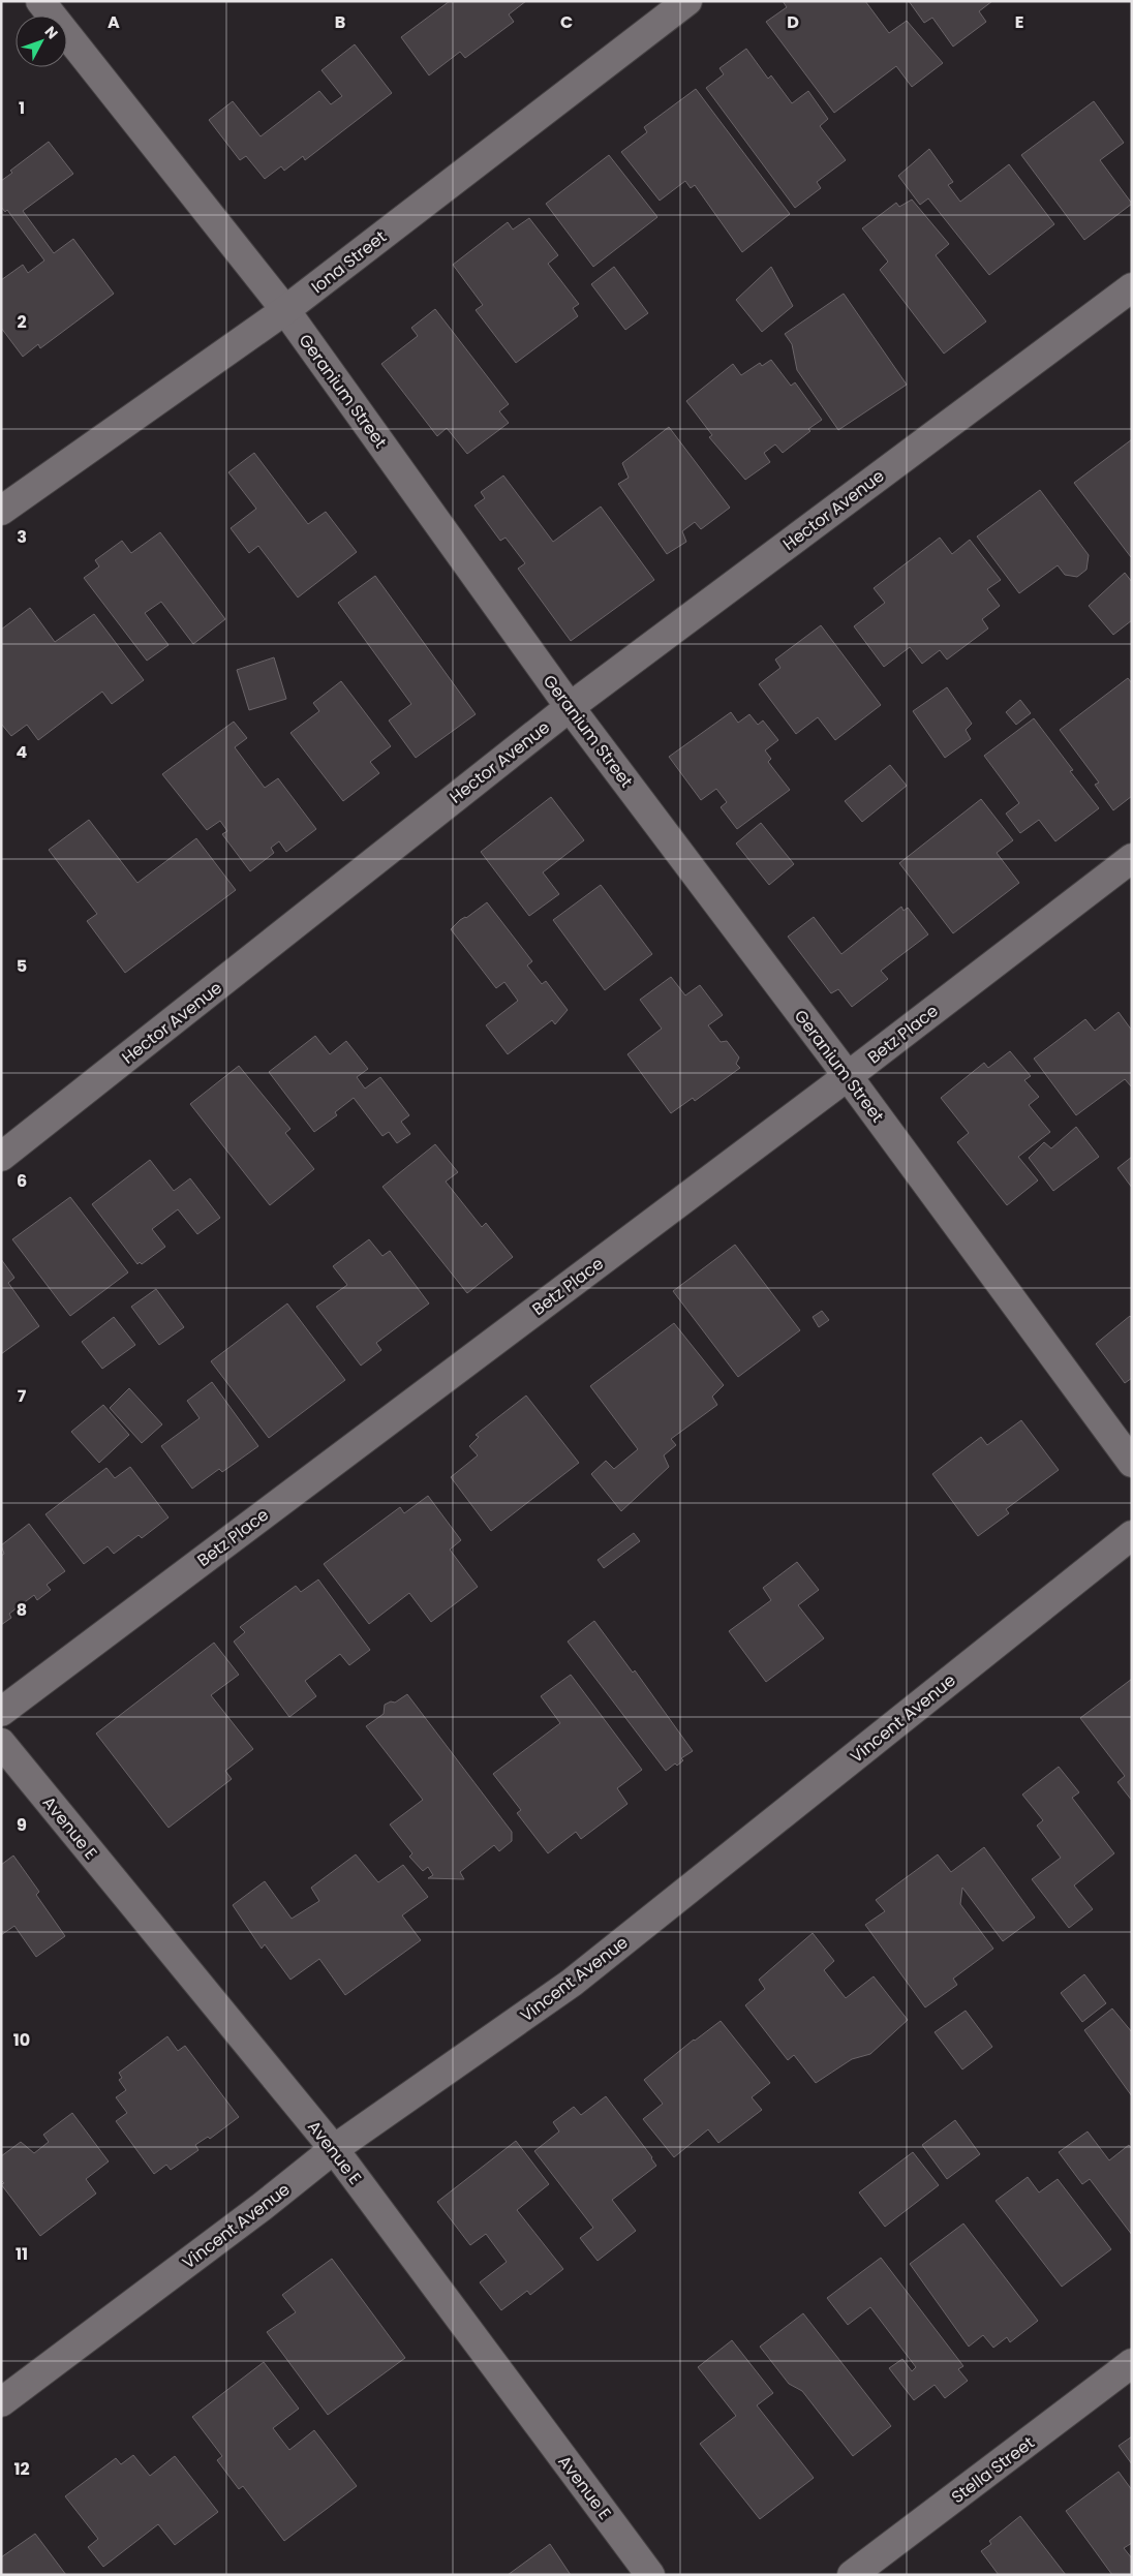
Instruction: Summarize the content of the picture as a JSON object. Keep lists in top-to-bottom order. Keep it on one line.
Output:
{"streets":{"street":["Iona Street","Geranium Street","Hector Avenue","Betz Place","Vincent Avenue","Avenue E","Stella Street"]},"crossings":[["Iona Street","Geranium Street"],["Geranium Street","Hector Avenue"],["Geranium Street","Betz Place"],["Vincent Avenue","Avenue E"]],"north":"top right","grid":{"columns":["A","B","C","D","E"],"rows":["1","2","3","4","5","6","7","8","9","10","11","12"]}}
